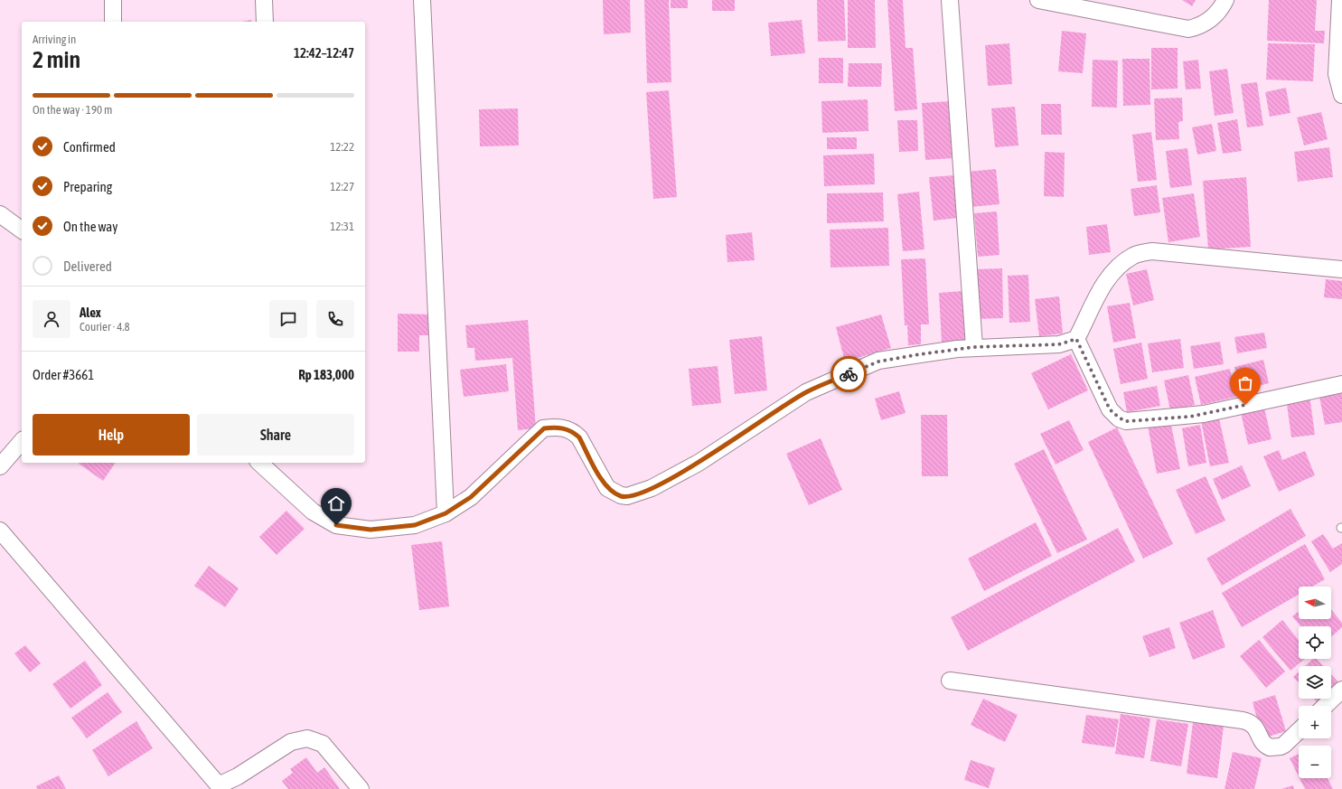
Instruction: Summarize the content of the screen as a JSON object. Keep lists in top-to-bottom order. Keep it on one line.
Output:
{"north":"left","page":{"heading":["2 min","Arriving in","12:42–12:47"],"panel":["Alex","Courier · 4.8","Order #3661","Rp 183,000"],"bar":"On the way · 190 m","list":[["Confirmed","12:22"],["Preparing","12:27"],["On the way","12:31"],"Delivered"],"buttons":["Help","Share"],"map_buttons":["+","−"]}}
